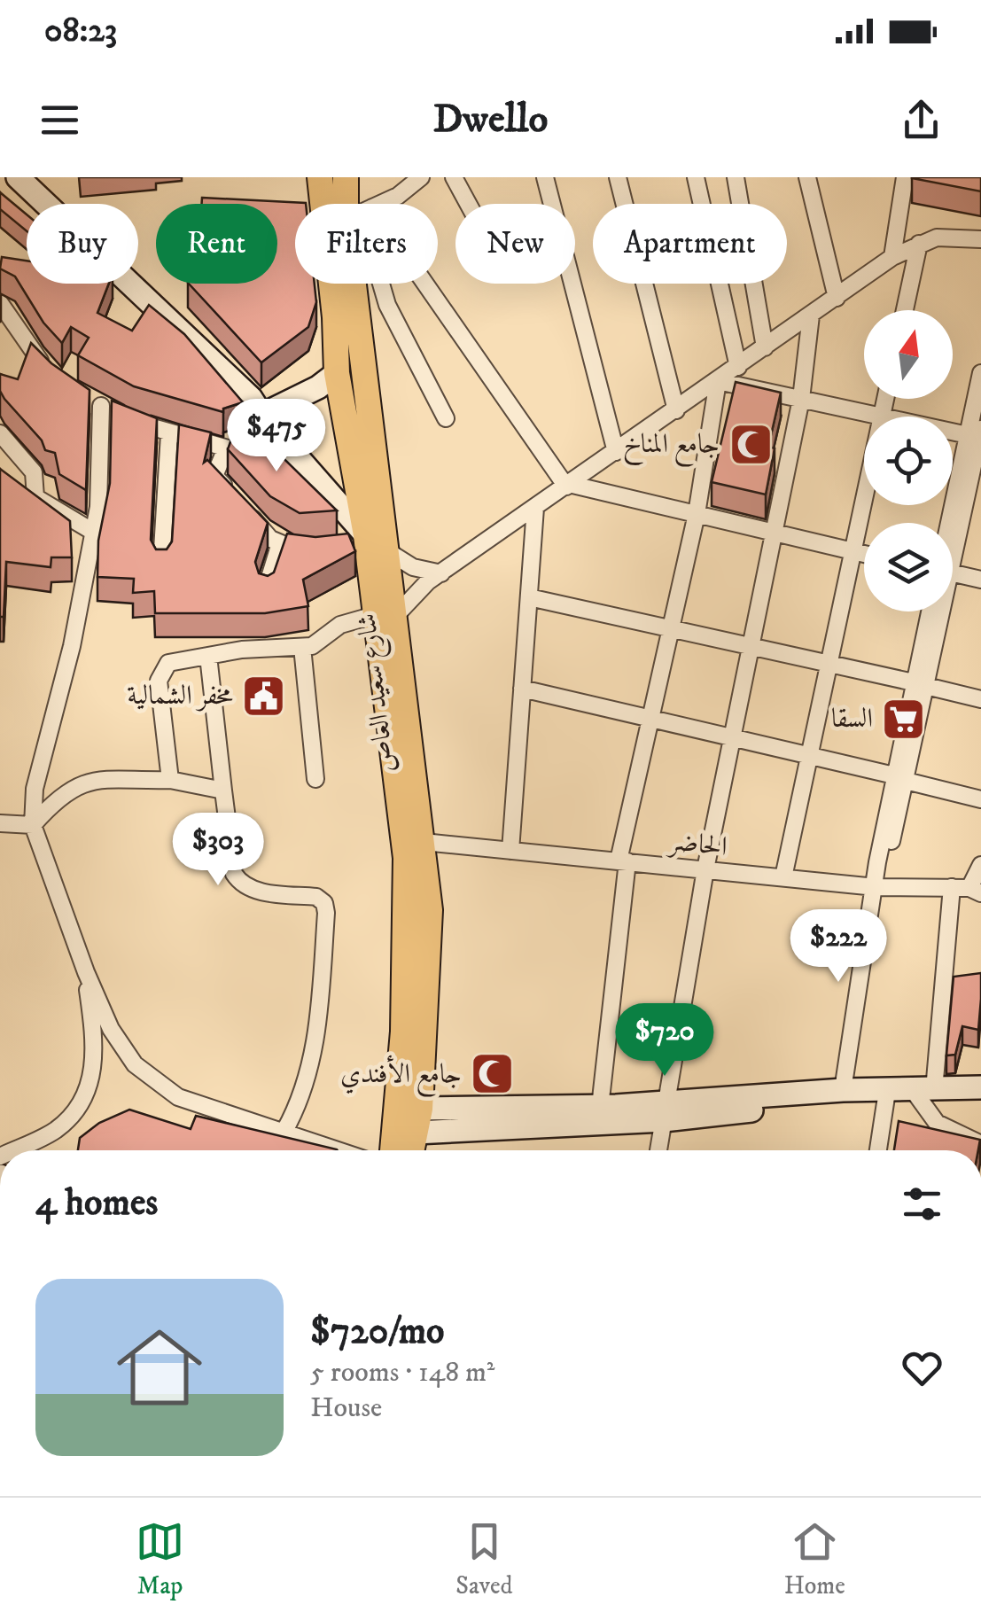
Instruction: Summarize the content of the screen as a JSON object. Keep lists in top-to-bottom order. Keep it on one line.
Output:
{"streets":{"main road":["شارع سعيد العاص"],"street":["الحاضر"]},"crossings":[["شارع سعيد العاص","الحاضر"]],"places":{"mosque":["جامع المناخ","جامع الأفندي"],"public building":["مخفر الشمالية"],"supermarket":["السقا"]},"north":"top","page":{"status":"08:23","header":"Dwello","chip":["Buy","Rent","Filters","New","Apartment"],"price":["$475","$303","$222","$720"],"heading":"4 homes","list":[{"name":"$720/mo","note":"5 rooms · 148 m² · House"}],"tabs":["Map","Saved","Home"]}}
